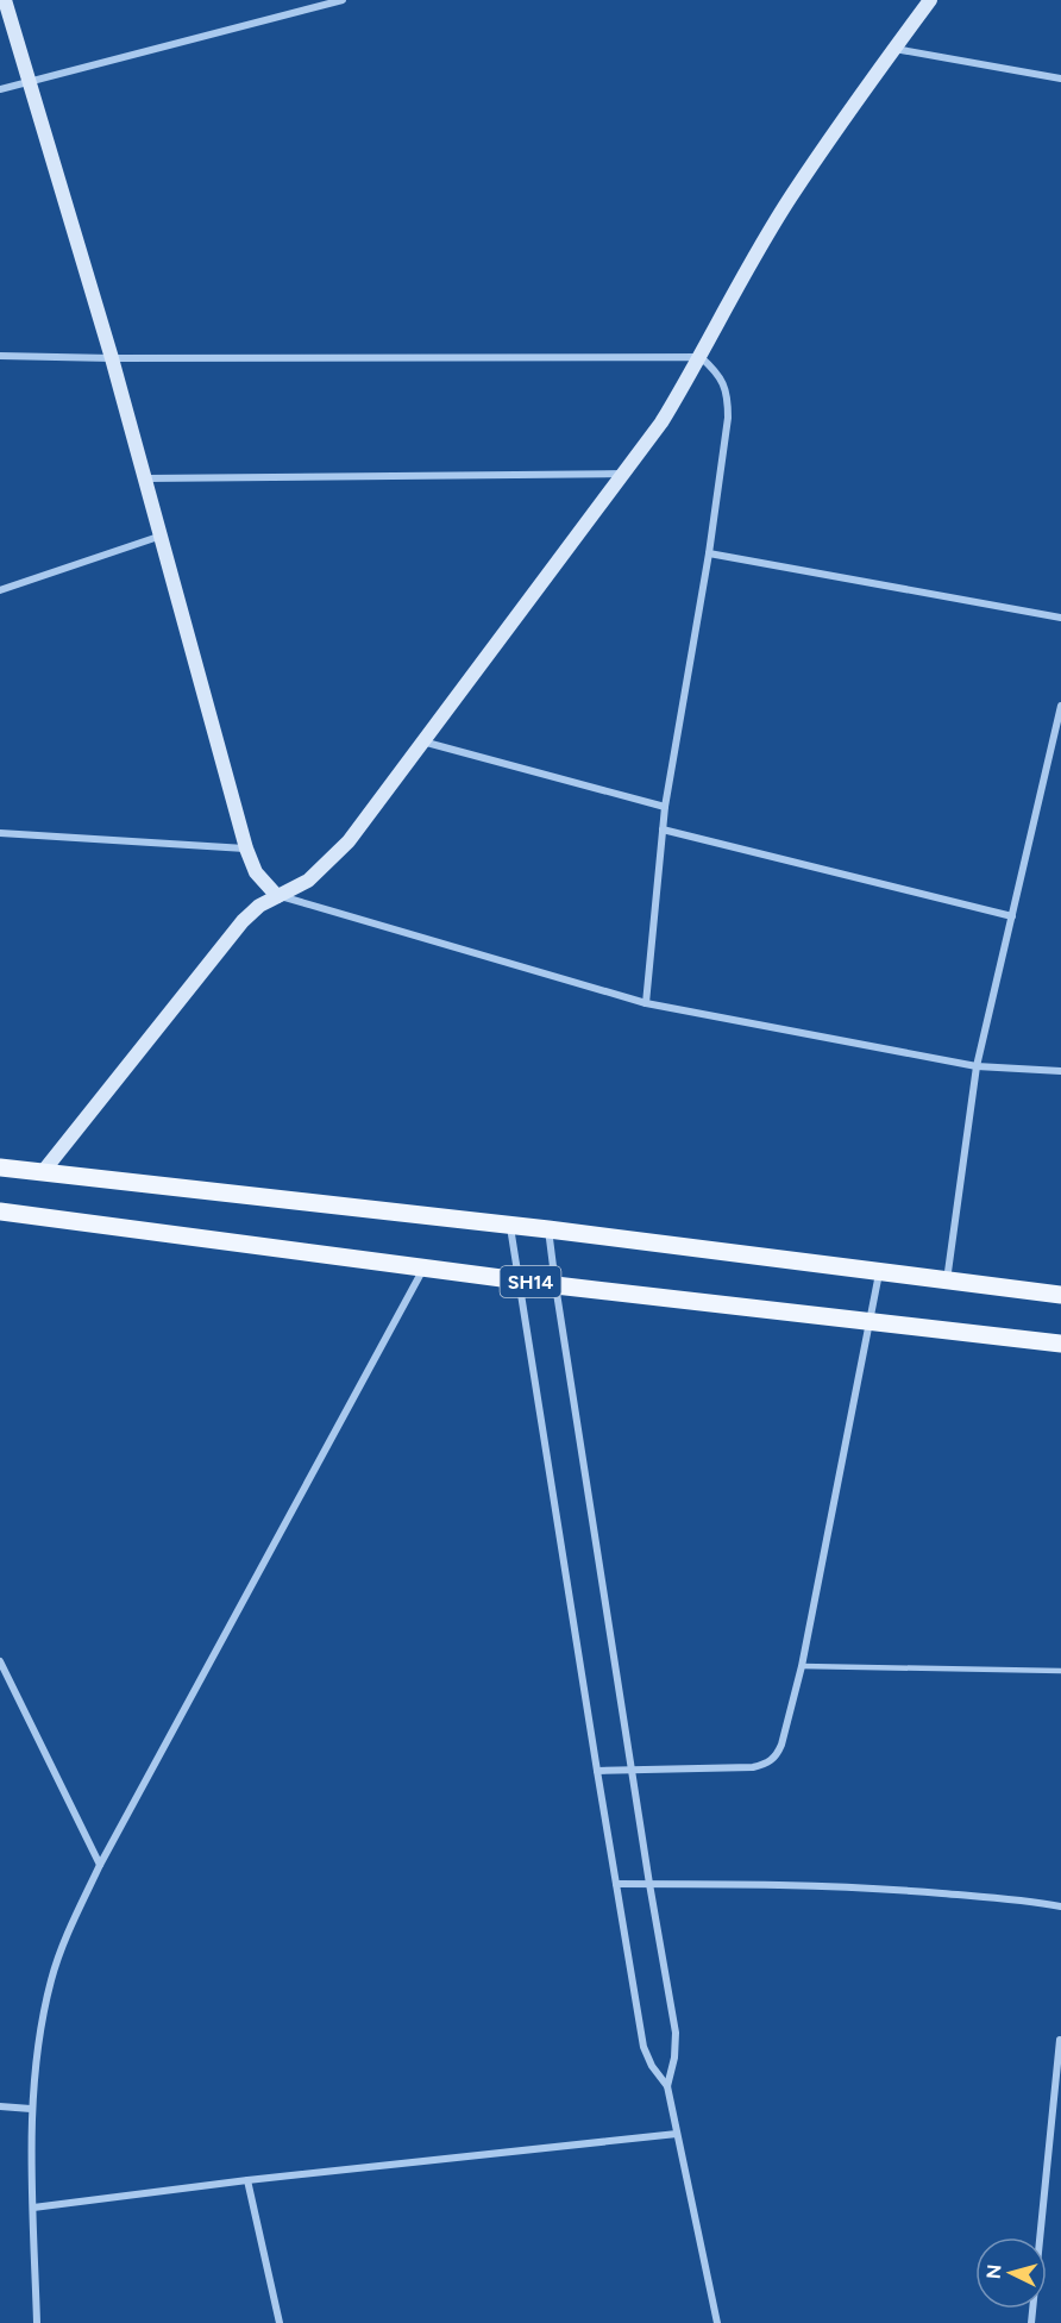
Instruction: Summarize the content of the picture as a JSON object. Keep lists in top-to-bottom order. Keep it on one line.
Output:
{"streets":{"main road":["SH14"]},"north":"left"}
